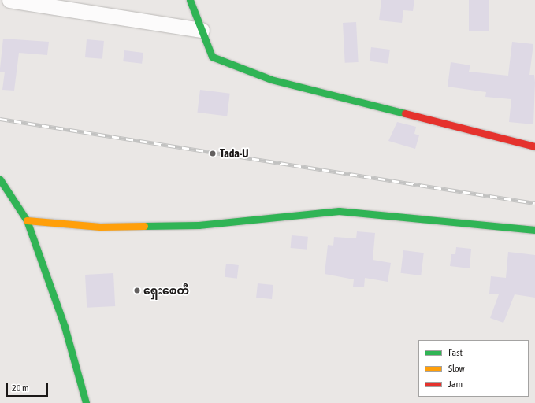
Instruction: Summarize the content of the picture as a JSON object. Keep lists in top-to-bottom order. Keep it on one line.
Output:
{"places":["Tada-U","ရှေးစေတီ"],"legend":["Fast","Slow","Jam"],"scale_bar":"20 m"}
